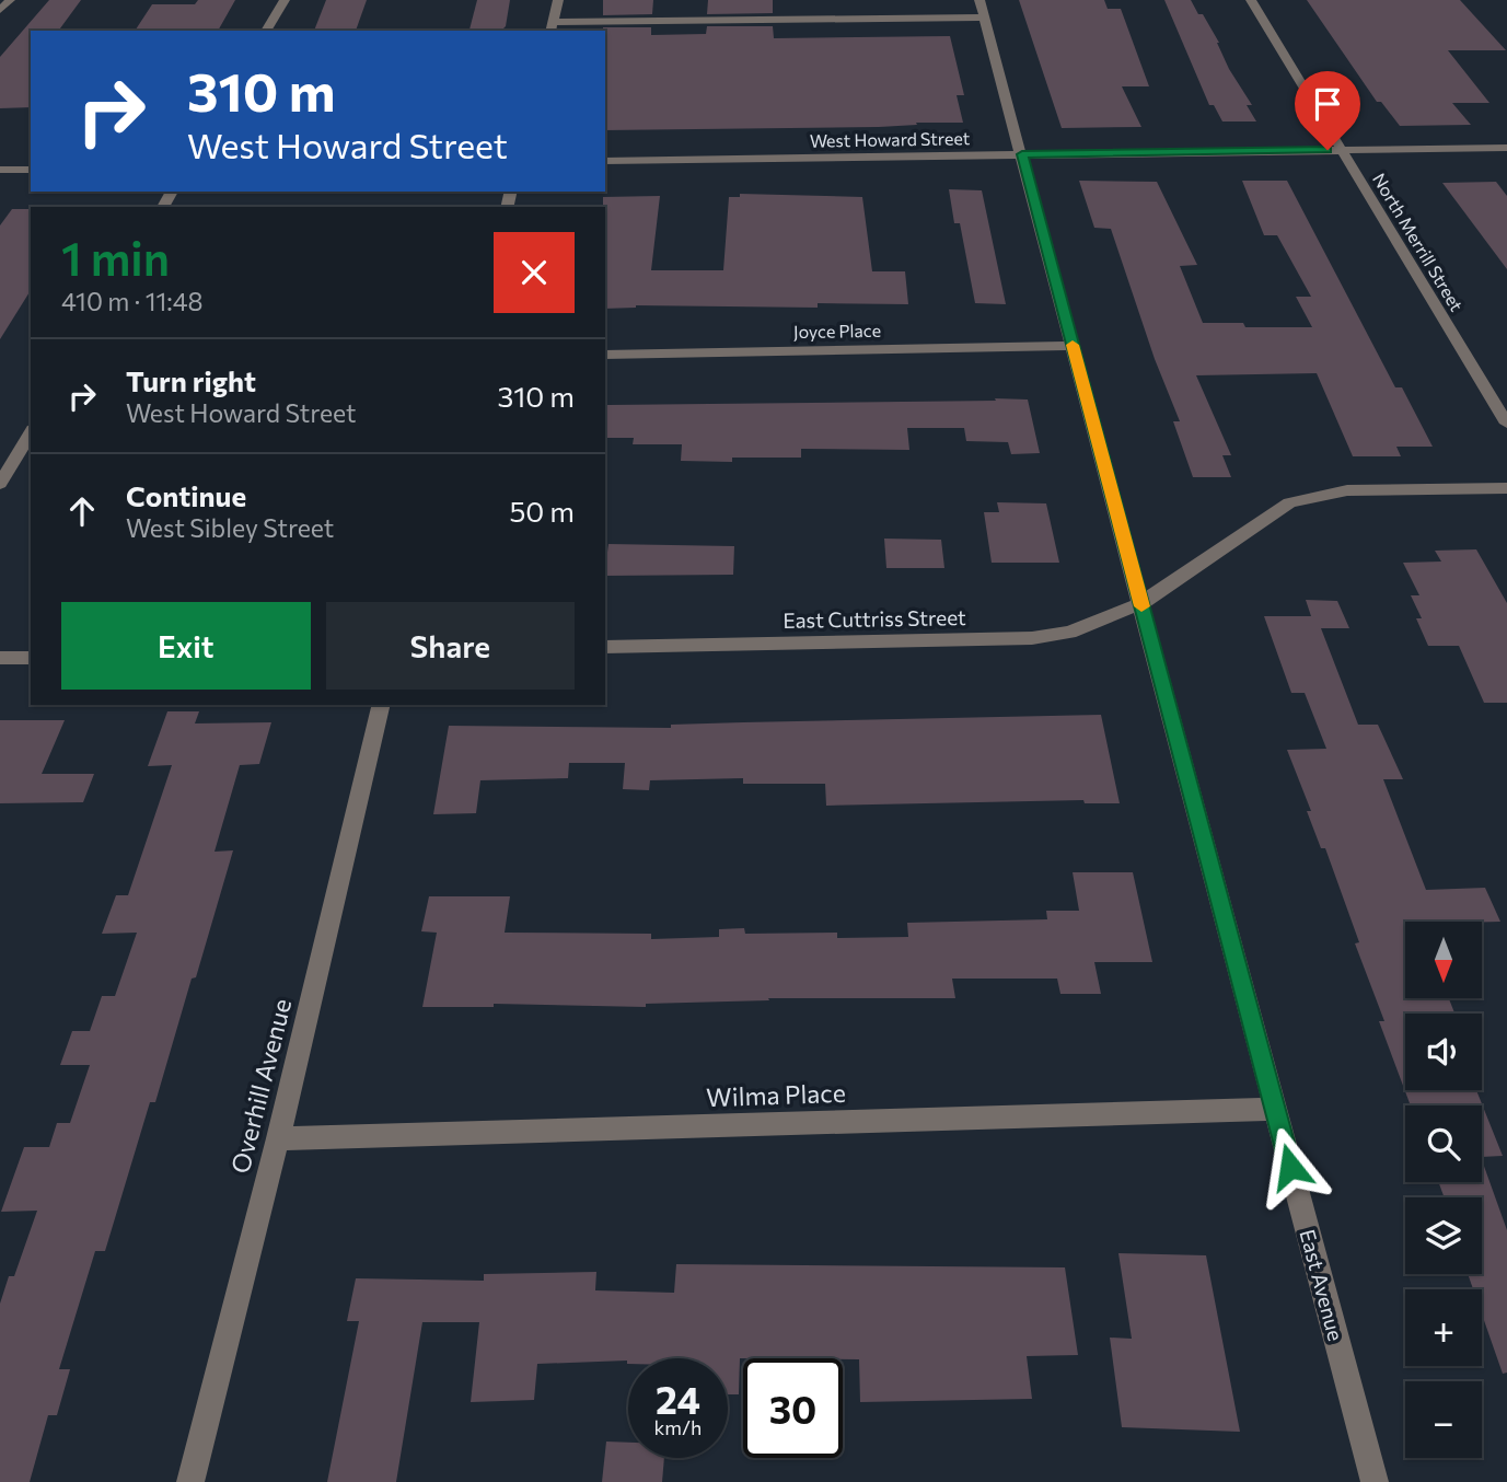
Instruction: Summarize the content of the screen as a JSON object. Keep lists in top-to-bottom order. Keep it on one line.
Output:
{"streets":{"street":["West Howard Street","North Merrill Street","Joyce Place","East Cuttriss Street","Overhill Avenue","Wilma Place","East Avenue"]},"crossings":[["West Howard Street","North Merrill Street"],["West Howard Street","East Avenue"],["Joyce Place","East Avenue"],["East Cuttriss Street","East Avenue"],["Overhill Avenue","Wilma Place"],["Wilma Place","East Avenue"]],"north":"bottom","page":{"turn":["310 m","West Howard Street"],"heading":["1 min","410 m · 11:48"],"list":[{"name":"Turn right","note":"West Howard Street","value":"310 m"},{"name":"Continue","note":"West Sibley Street","value":"50 m"}],"buttons":["Exit","Share"],"map_buttons":["+","−"],"speed":"24 km/h","limit":"30"}}
